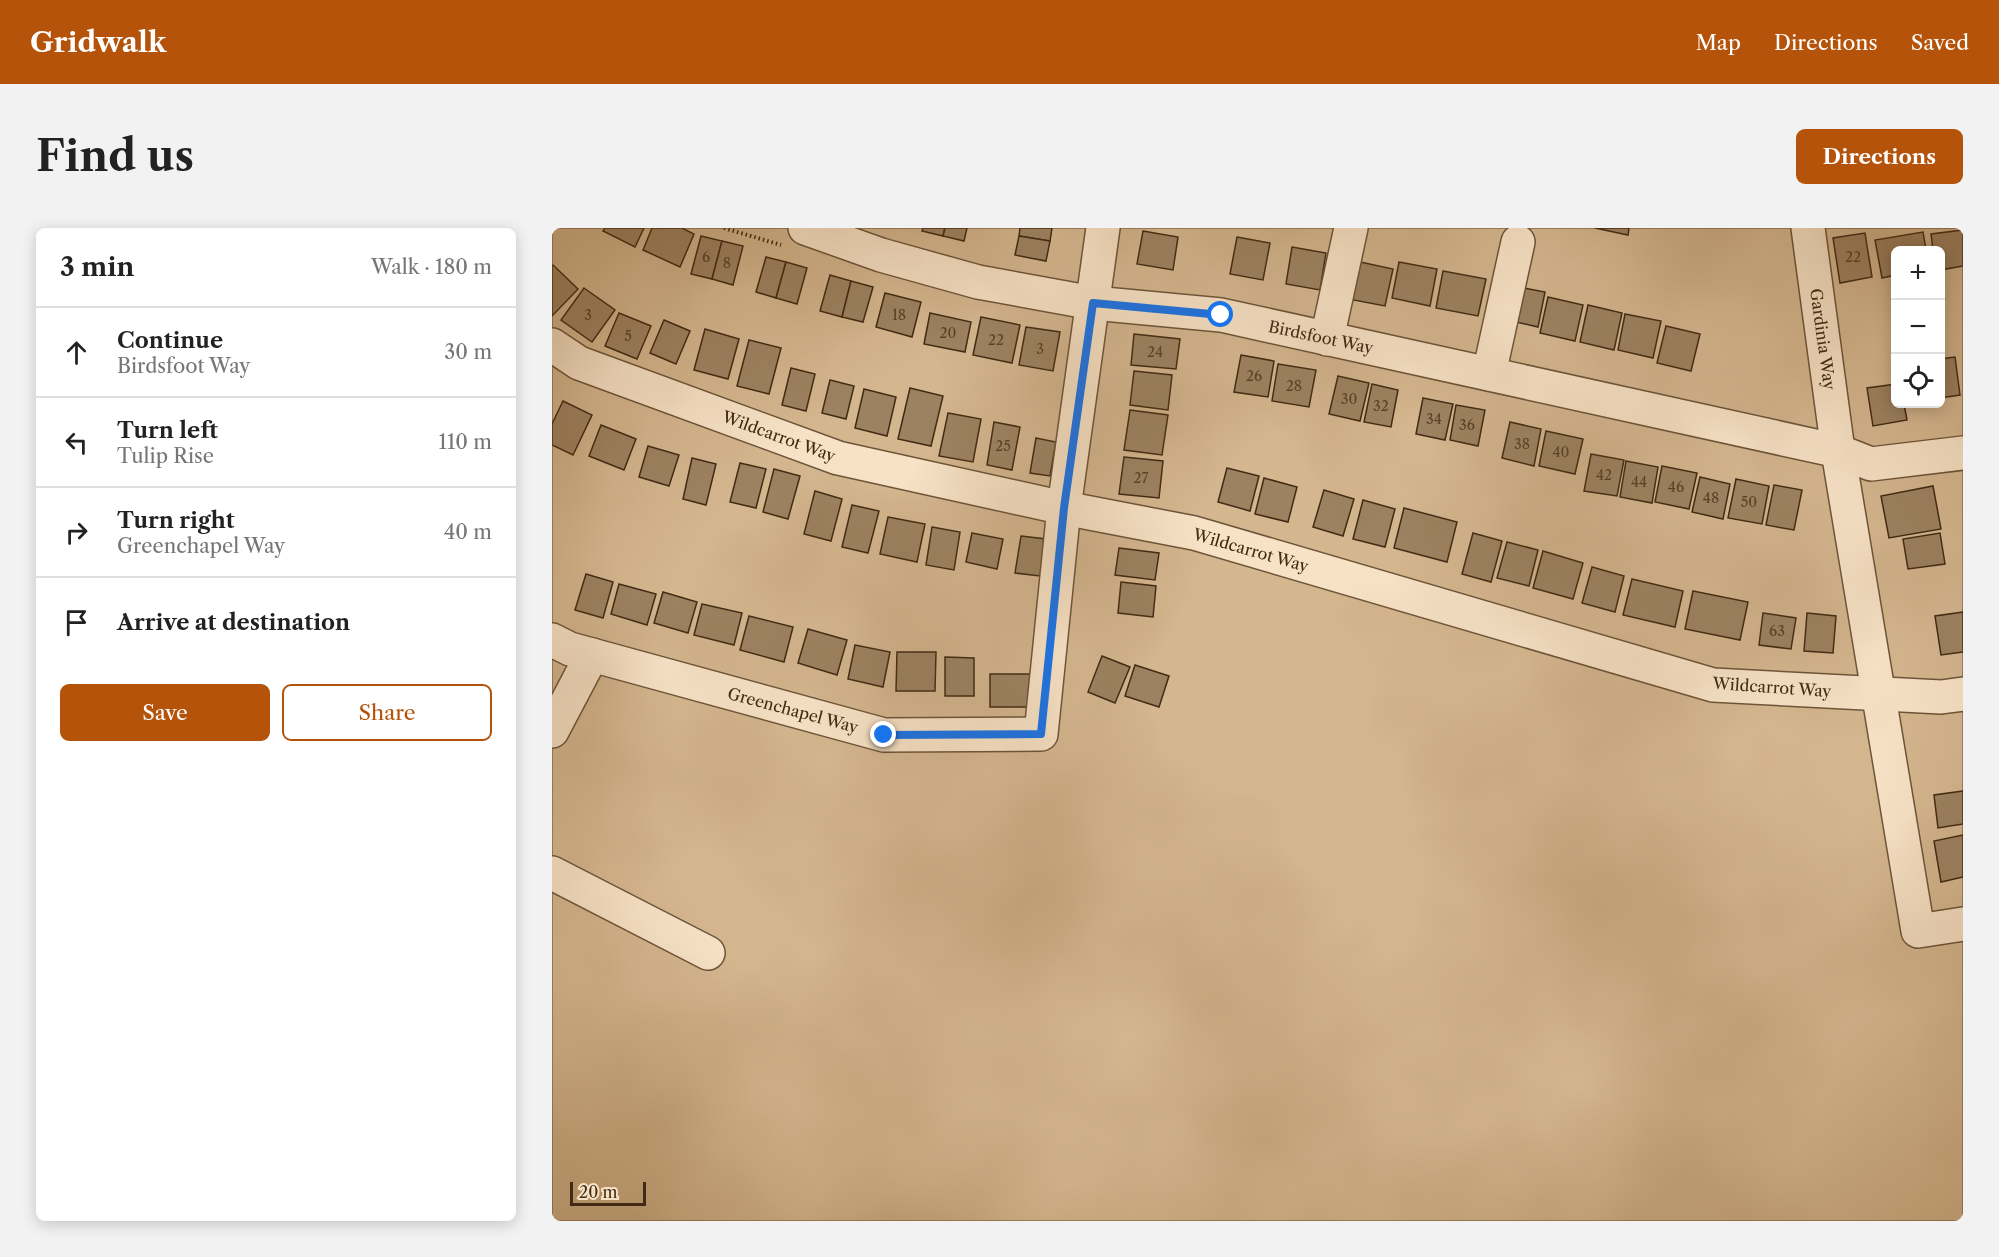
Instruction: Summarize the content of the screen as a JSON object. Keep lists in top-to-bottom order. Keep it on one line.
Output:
{"streets":{"street":["Birdsfoot Way","Gardinia Way","Wildcarrot Way","Greenchapel Way"]},"crossings":[["Birdsfoot Way","Gardinia Way"],["Gardinia Way","Wildcarrot Way"],["Wildcarrot Way","Greenchapel Way"]],"house_numbers":["6","22","8","3","18","20","5","22","3","24","26","28","30","32","34","36","38","25","40","42","27","44","46","48","50","63"],"scale_bar":"20 m","page":{"header":"Gridwalk","nav":["Map","Directions","Saved"],"buttons":["Directions",["Save","Share"]],"title":"Find us","heading":["3 min","Walk · 180 m"],"map_buttons":["+","−"],"list":[["Continue","Birdsfoot Way","30 m"],["Turn left","Tulip Rise","110 m"],["Turn right","Greenchapel Way","40 m"],"Arrive at destination"],"scale":"20 m"}}
